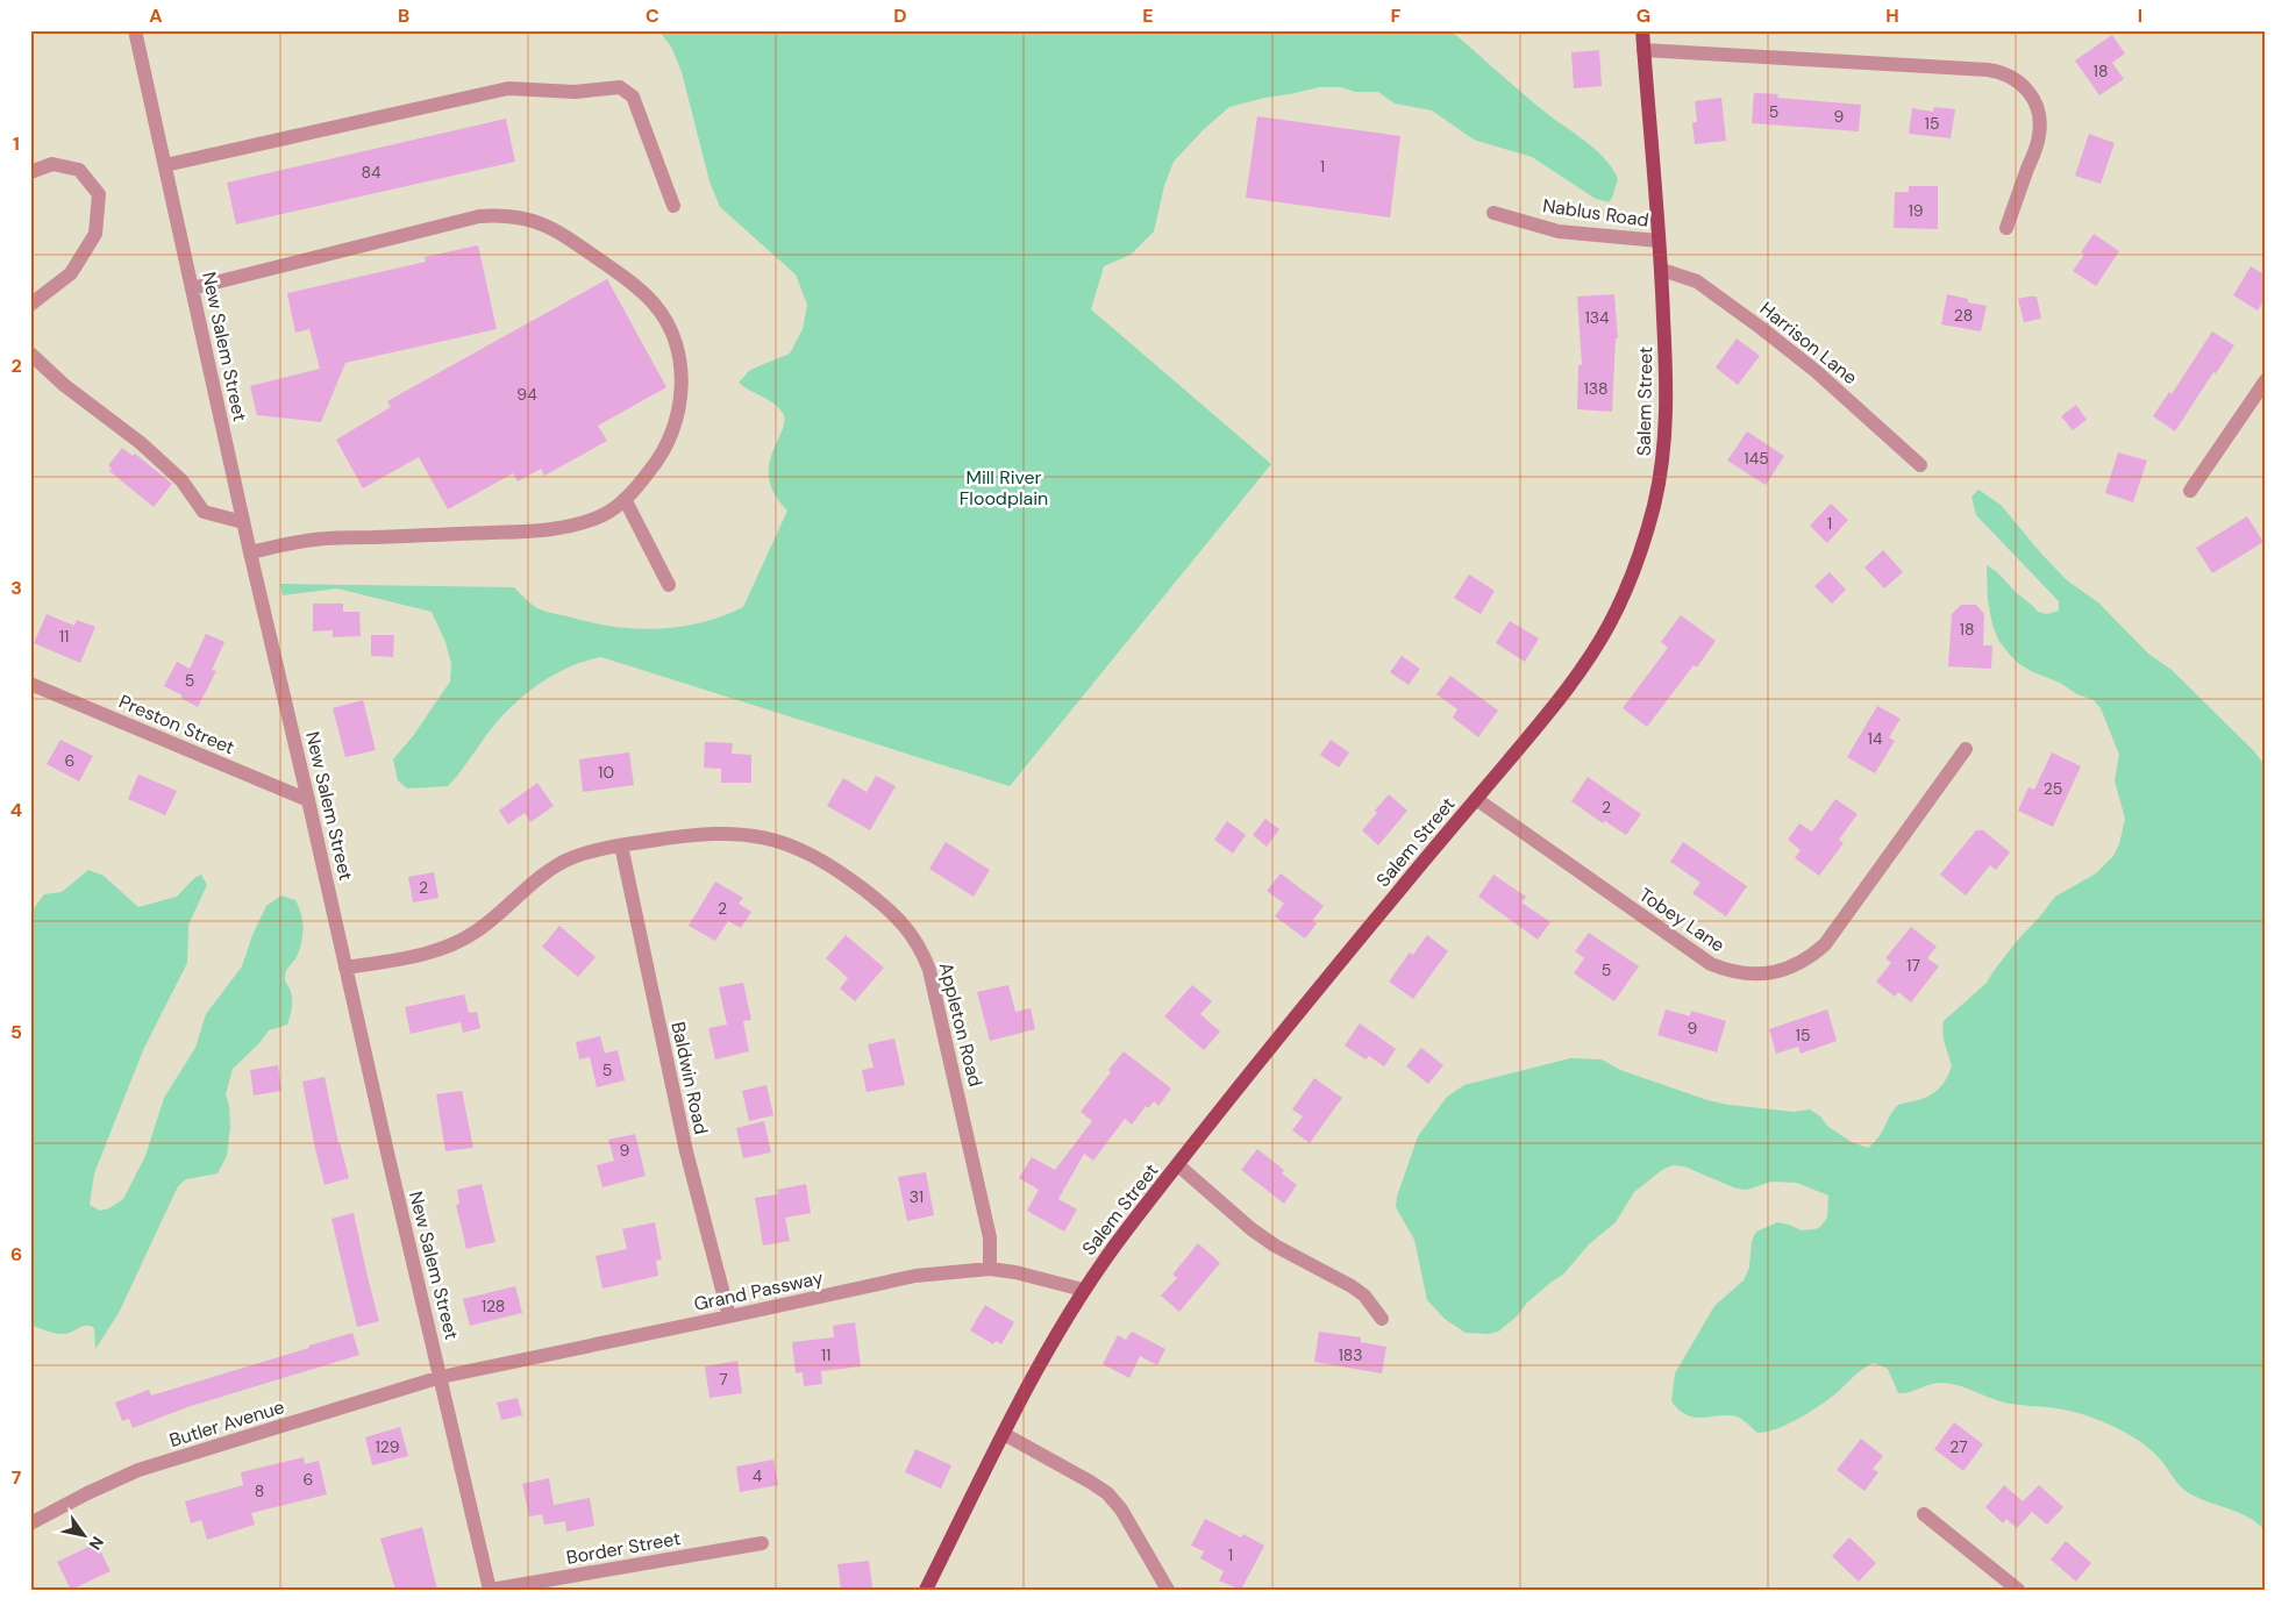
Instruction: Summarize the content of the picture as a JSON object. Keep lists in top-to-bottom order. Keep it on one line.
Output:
{"streets":{"main road":["Salem Street"],"street":["Nablus Road","Harrison Lane","New Salem Street","Preston Street","Tobey Lane","Appleton Road","Baldwin Road","Grand Passway","Butler Avenue","Border Street"]},"crossings":[["Nablus Road","Salem Street"],["Harrison Lane","Salem Street"],["New Salem Street","Preston Street"],["New Salem Street","Appleton Road"],["New Salem Street","Grand Passway"],["New Salem Street","Butler Avenue"],["New Salem Street","Border Street"],["Salem Street","Tobey Lane"],["Salem Street","Grand Passway"],["Appleton Road","Baldwin Road"],["Appleton Road","Grand Passway"],["Baldwin Road","Grand Passway"],["Grand Passway","Butler Avenue"]],"parks":["Mill River Floodplain"],"house_numbers":["18","5","9","15","1","84","19","28","134","138","94","145","1","18","11","5","14","6","10","25","2","2","2","17","5","9","15","5","9","31","128","11","183","7","129","27","4","6","8","1"],"north":"bottom right","grid":{"columns":["A","B","C","D","E","F","G","H","I"],"rows":["1","2","3","4","5","6","7"]}}
